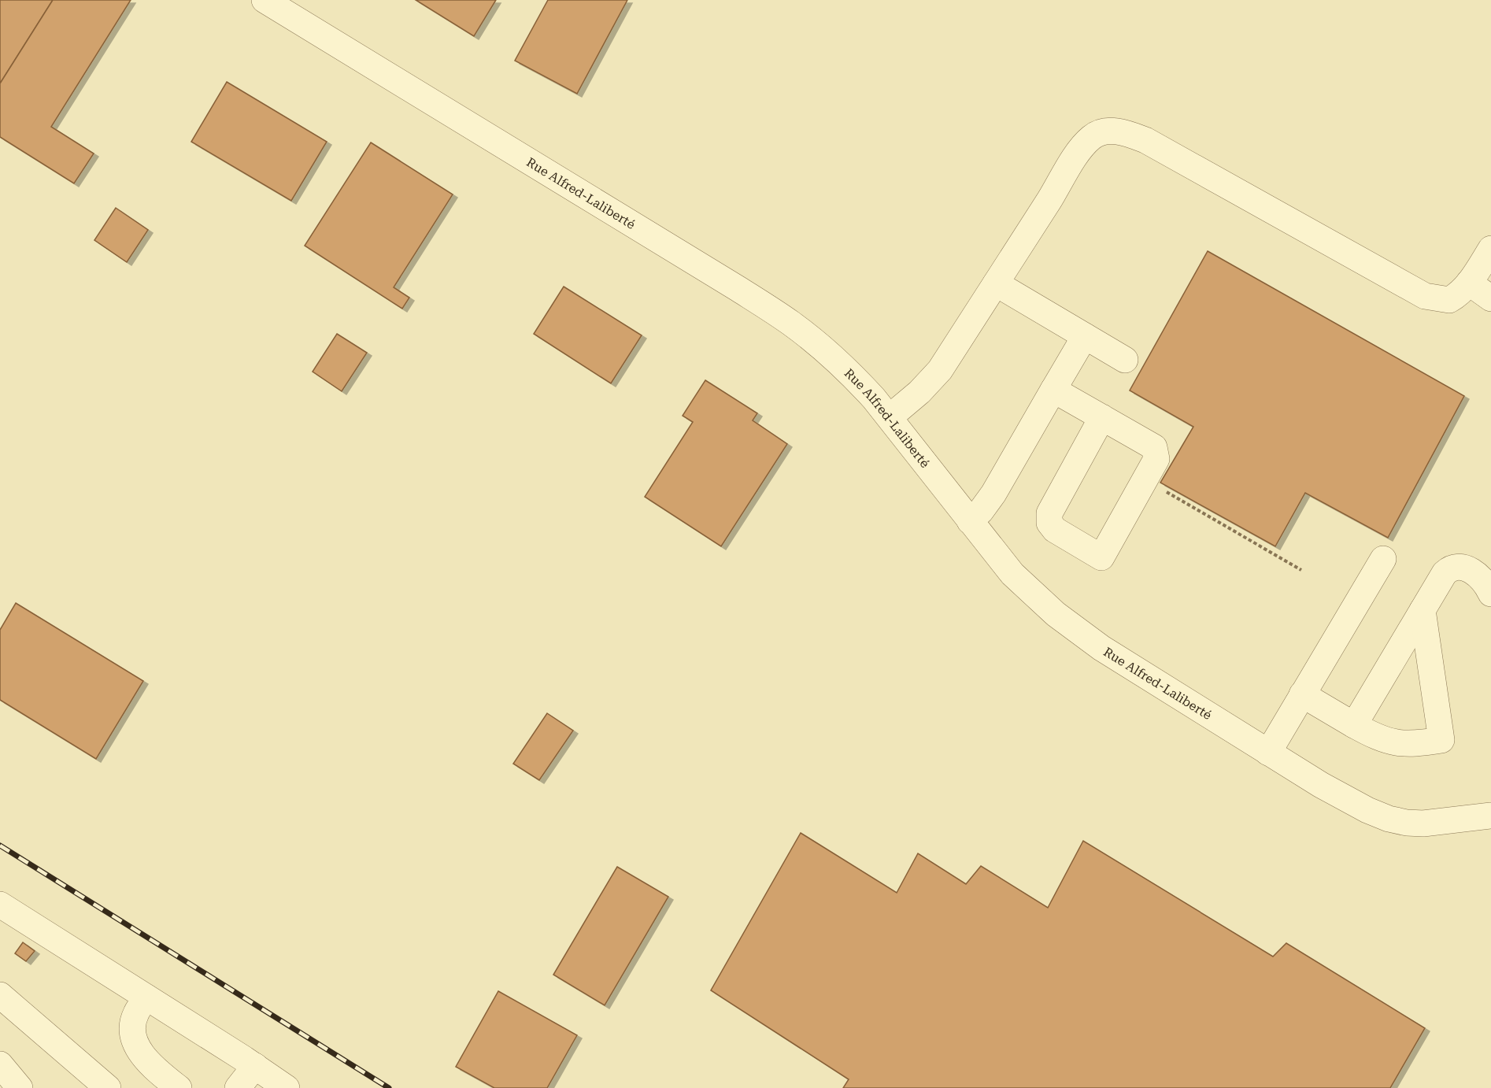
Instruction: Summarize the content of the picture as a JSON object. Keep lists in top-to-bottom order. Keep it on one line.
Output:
{"streets":{"street":["Rue Alfred-Laliberté"]}}
